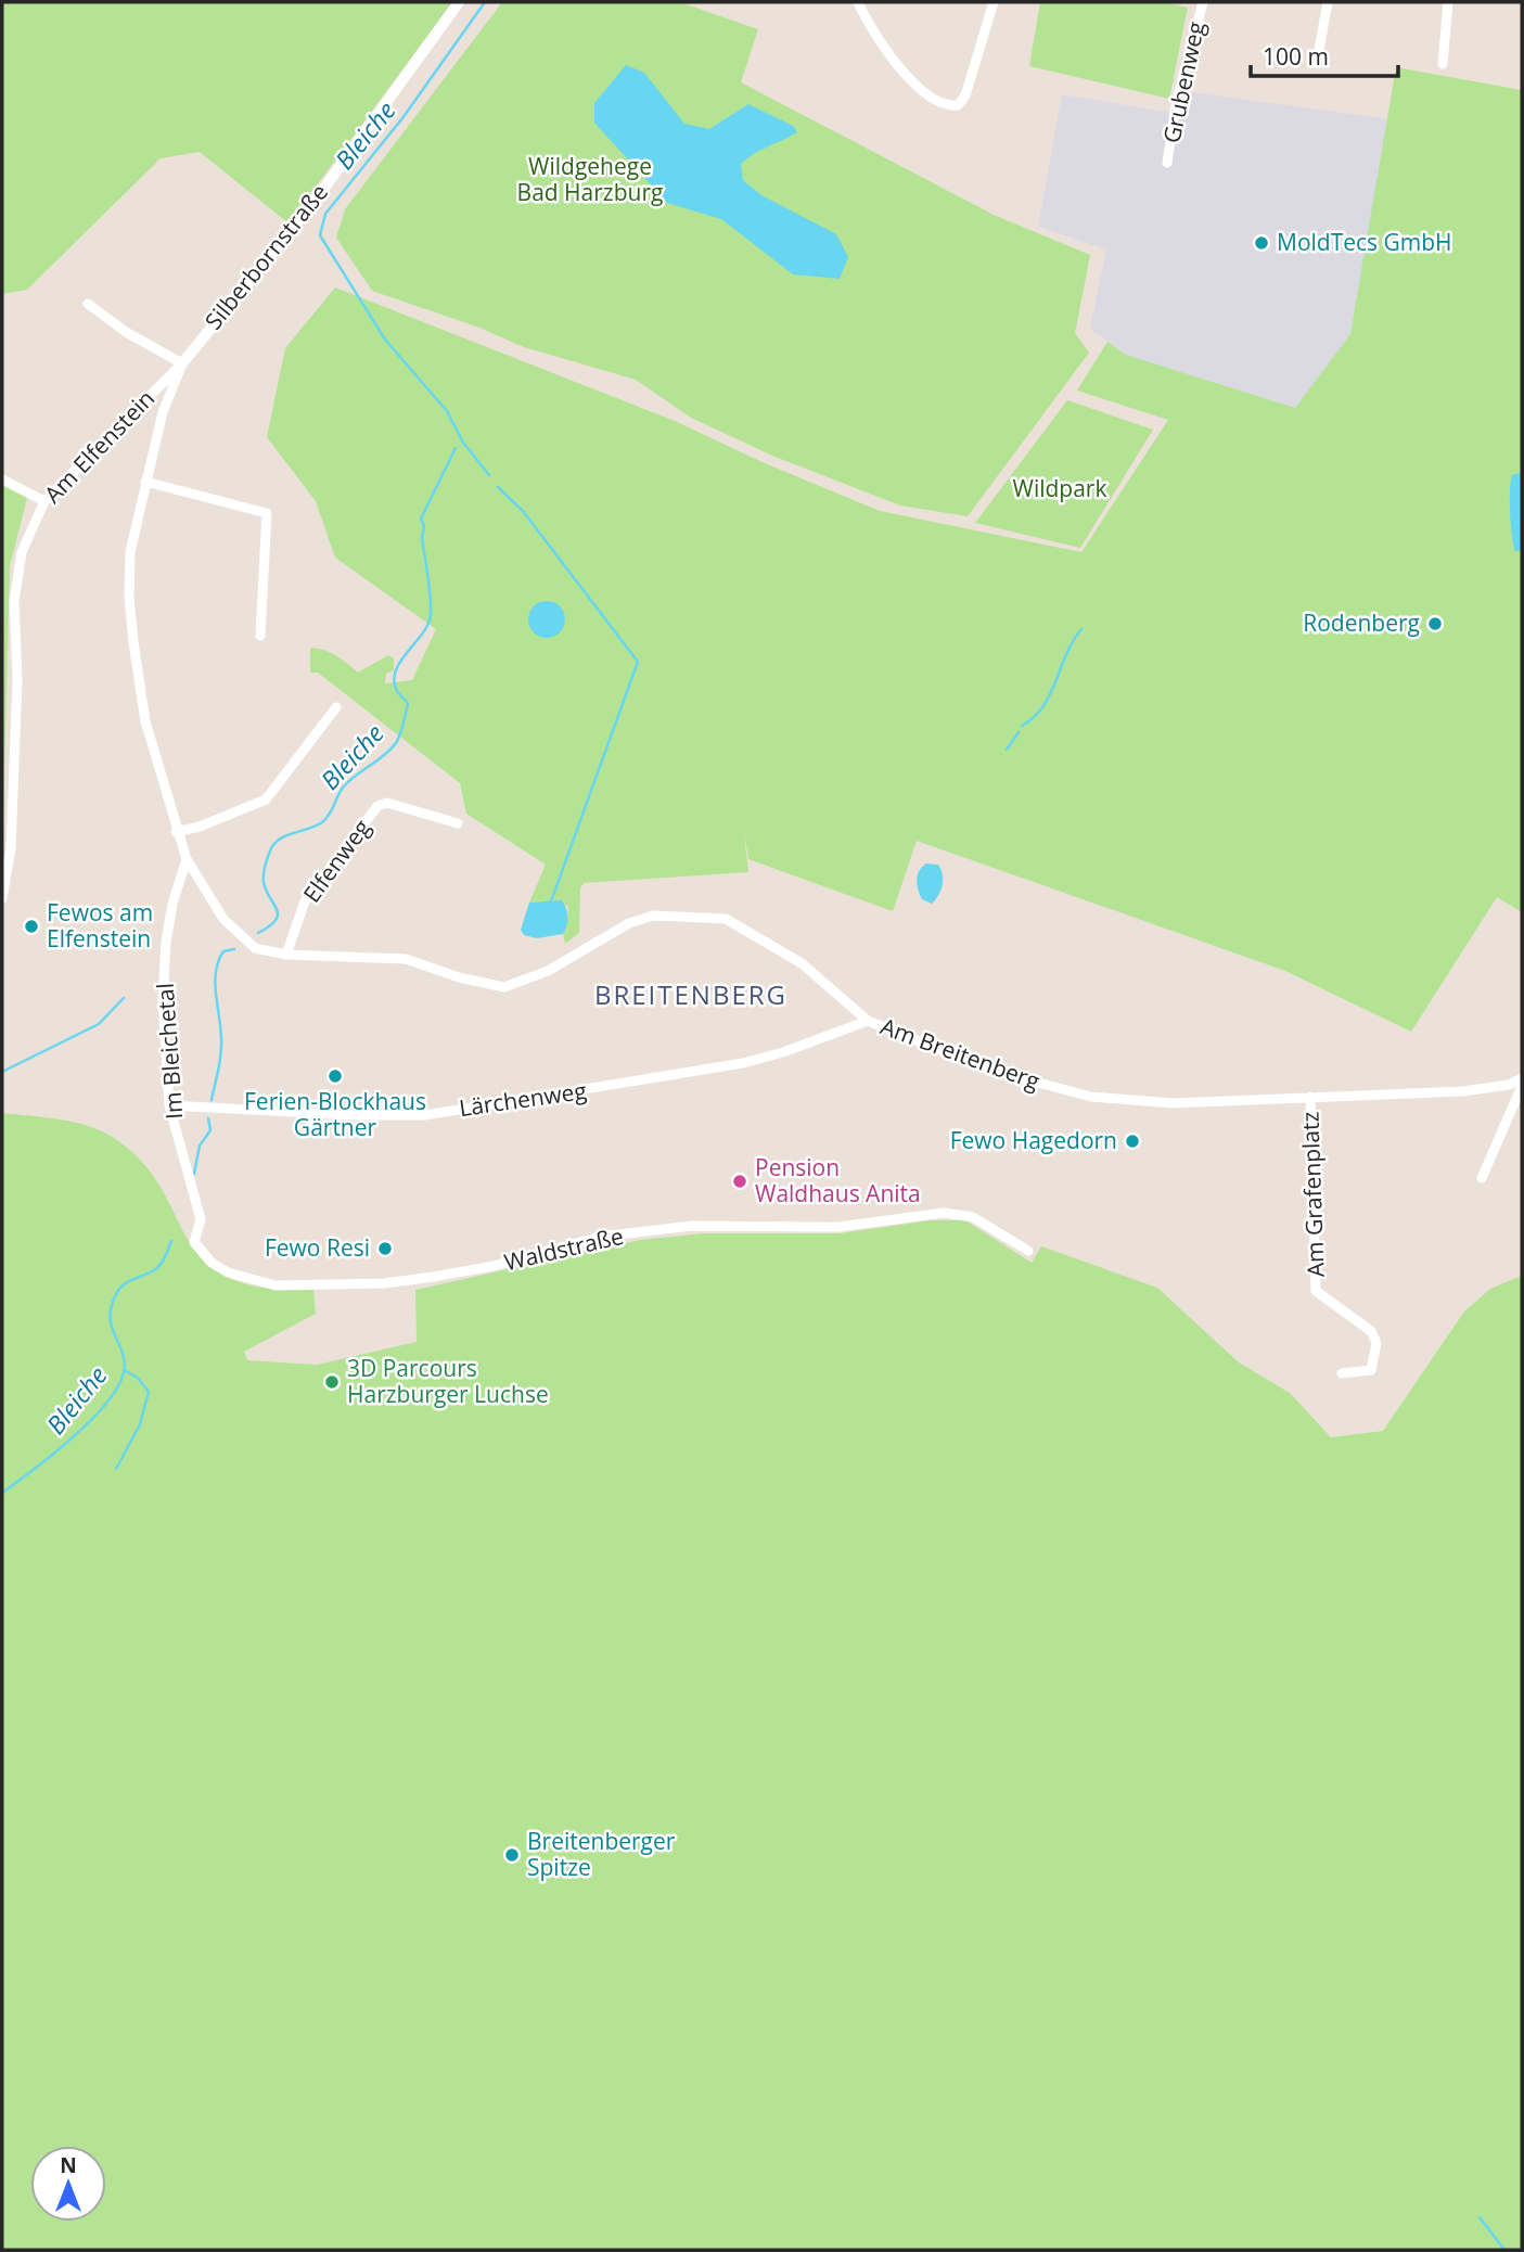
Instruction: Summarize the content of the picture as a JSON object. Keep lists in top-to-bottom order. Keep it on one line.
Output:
{"streets":{"street":["Grubenweg","Silberbornstraße","Am Elfenstein","Elfenweg","Im Bleichetal","Am Breitenberg","Lärchenweg","Am Grafenplatz","Waldstraße"]},"crossings":[["Silberbornstraße","Am Elfenstein"],["Silberbornstraße","Am Breitenberg"],["Am Elfenstein","Am Breitenberg"],["Elfenweg","Am Breitenberg"],["Im Bleichetal","Am Breitenberg"],["Im Bleichetal","Lärchenweg"],["Im Bleichetal","Waldstraße"],["Am Breitenberg","Lärchenweg"],["Am Breitenberg","Am Grafenplatz"]],"districts":["BREITENBERG"],"water":["Bleiche"],"parks":["Wildgehege Bad Harzburg","Wildpark"],"places":["MoldTecs GmbH","Rodenberg","Fewos am Elfenstein","Ferien-Blockhaus Gärtner","Fewo Hagedorn","Pension Waldhaus Anita","Fewo Resi","3D Parcours Harzburger Luchse","Breitenberger Spitze"],"scale_bar":"100 m","north":"top"}
